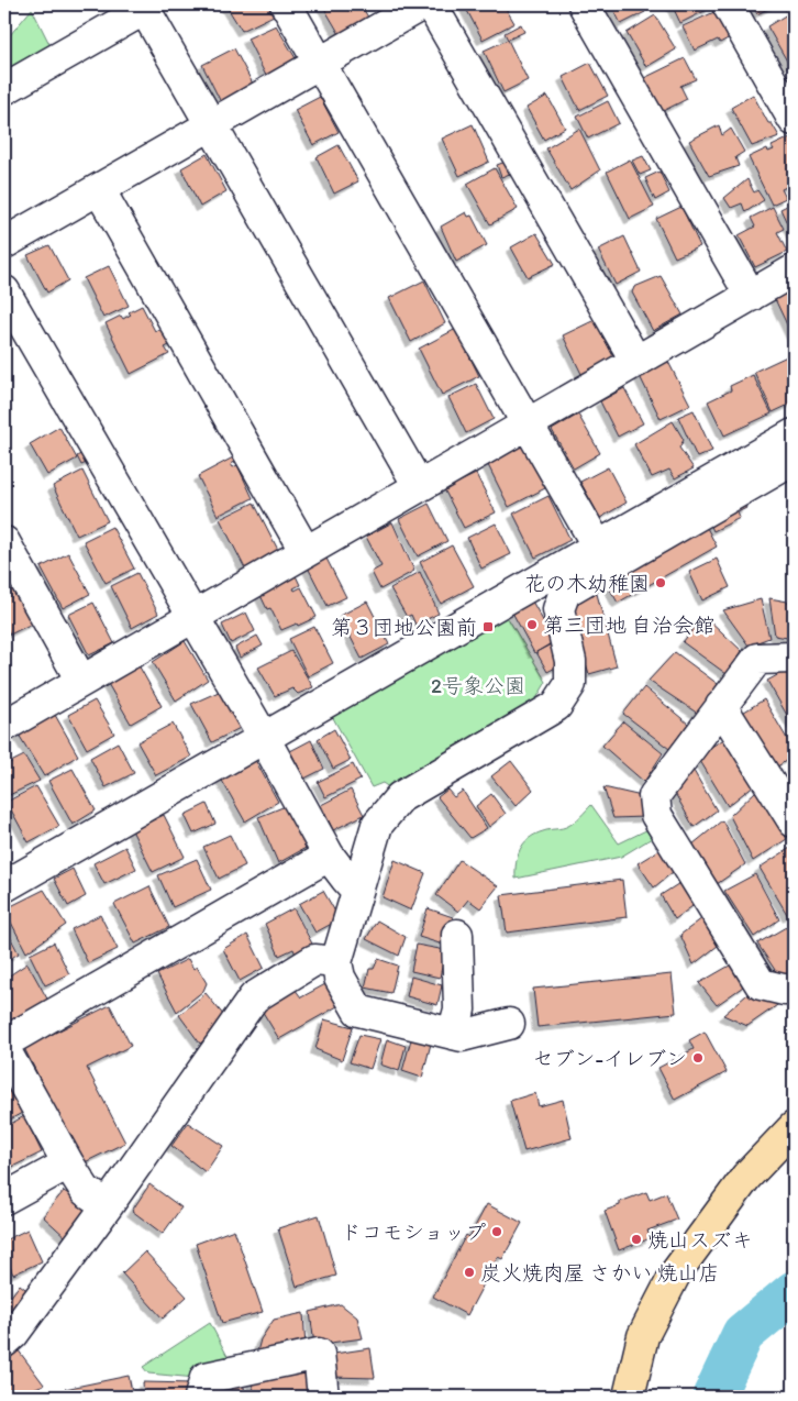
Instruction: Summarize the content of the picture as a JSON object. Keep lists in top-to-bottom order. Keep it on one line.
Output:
{"parks":["2号象公園"],"places":{"other":["花の木幼稚園","第三団地 自治会館","セブン-イレブン","ドコモショップ","焼山スズキ","炭火焼肉屋 さかい 焼山店"],"transit":["第３団地公園前"]}}
